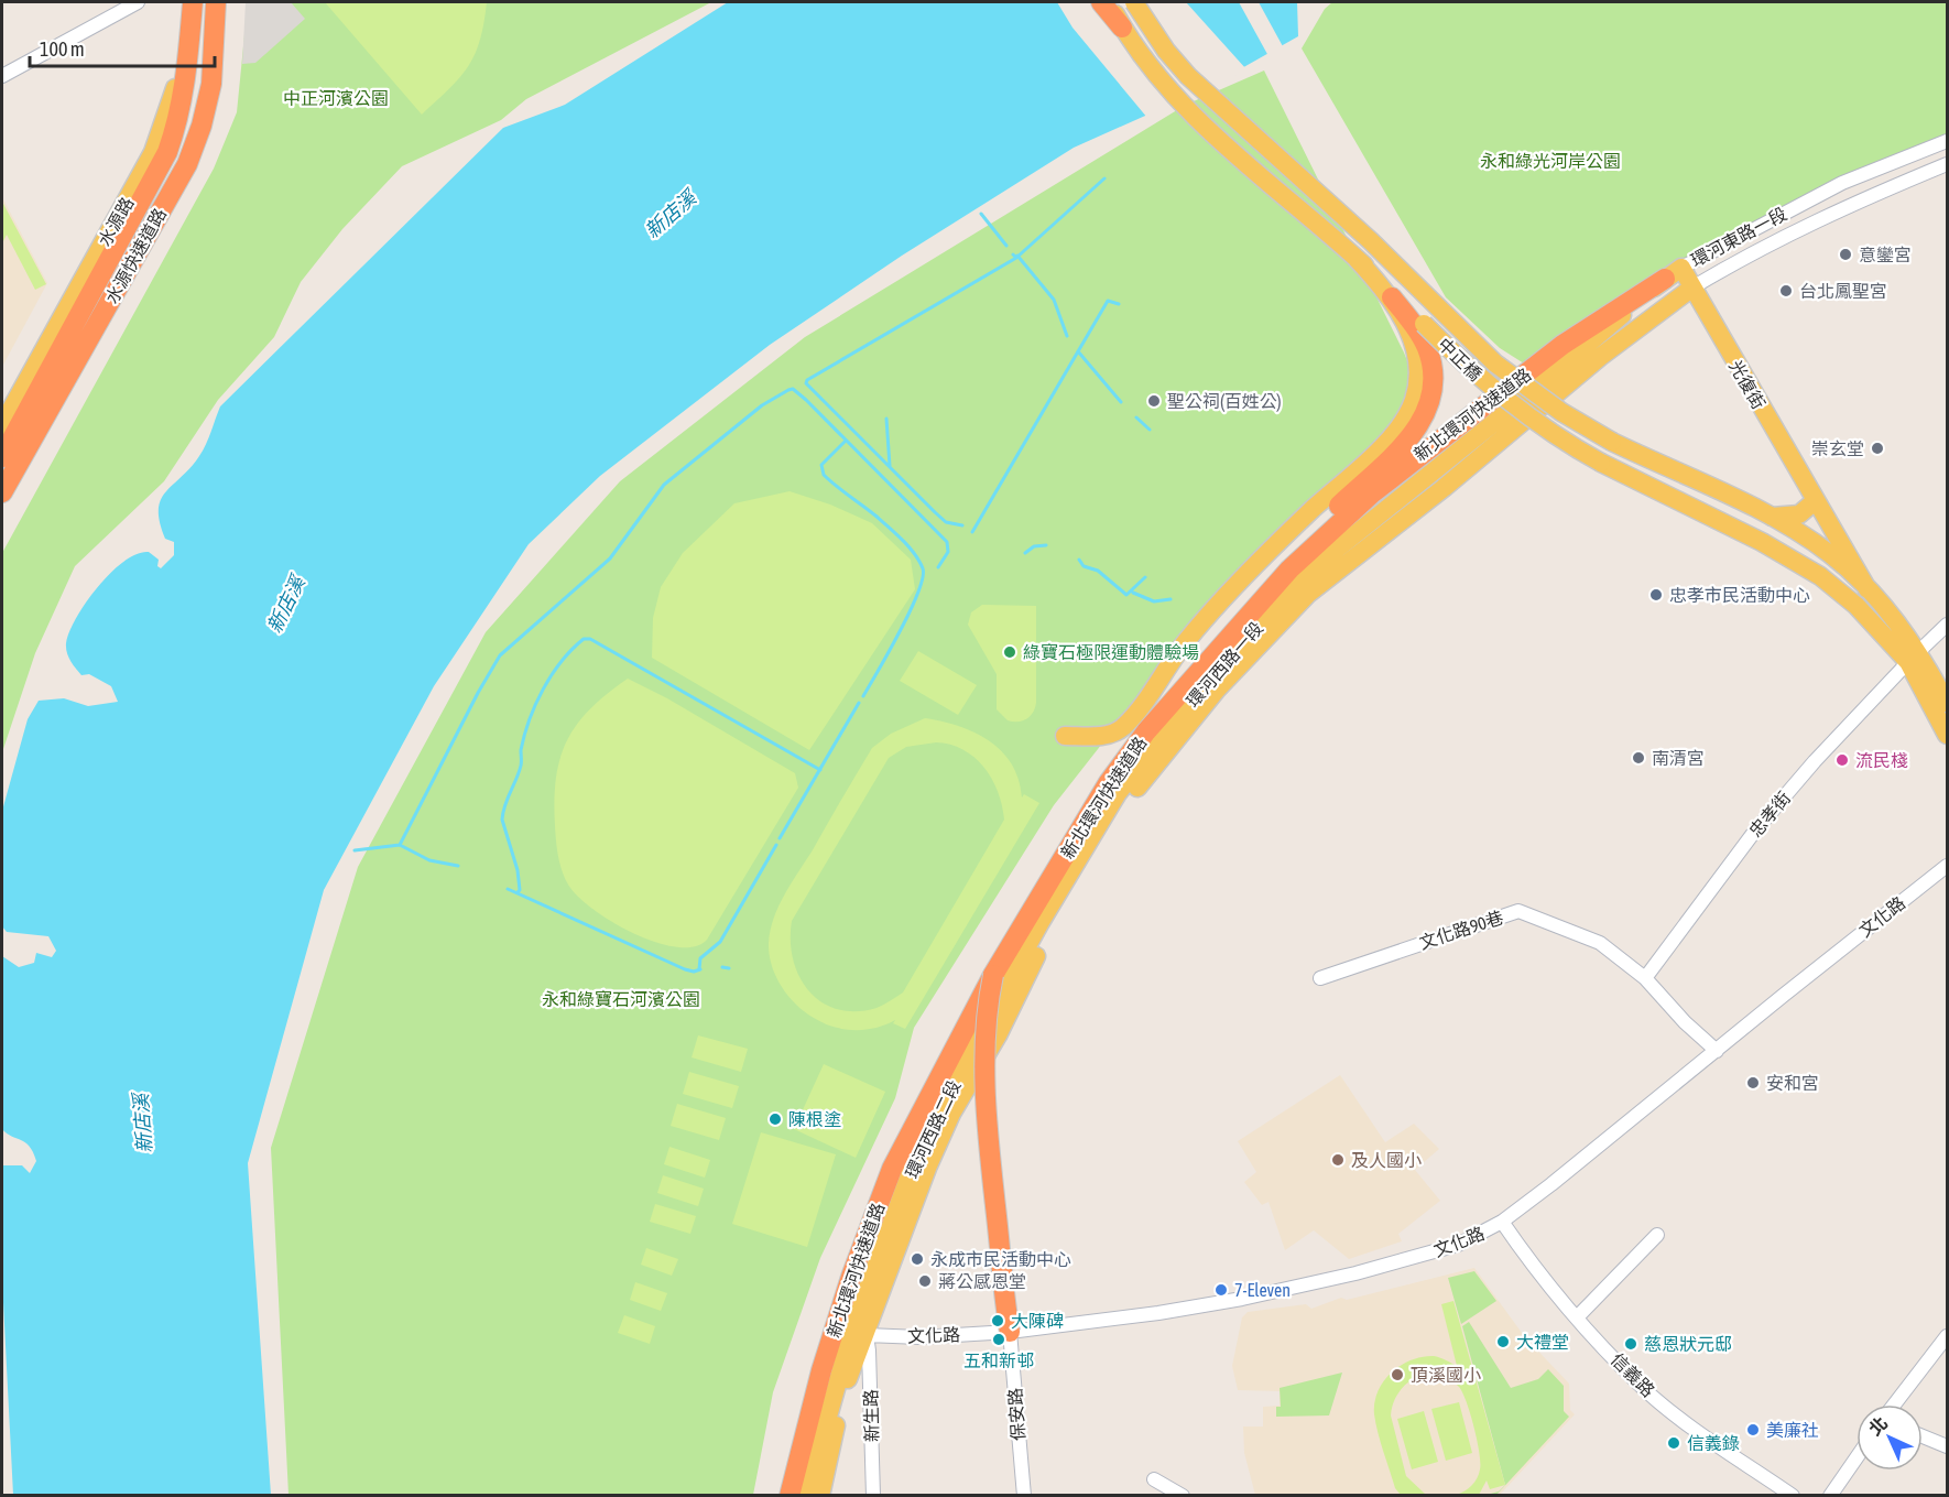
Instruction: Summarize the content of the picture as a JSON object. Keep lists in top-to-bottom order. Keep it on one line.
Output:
{"streets":{"highway":["水源快速道路","新北環河快速道路"],"main road":["水源路","環河東路一段","中正橋","光復街","環河西路一段","環河西路二段"],"street":["忠孝街","文化路","文化路90巷","信義路","保安路","新生路"]},"crossings":[["環河東路一段","光復街"],["環河東路一段","新北環河快速道路"],["環河東路一段","環河西路一段"],["中正橋","光復街"],["中正橋","忠孝街"],["光復街","新北環河快速道路"],["環河西路一段","環河西路二段"],["忠孝街","文化路90巷"],["文化路","文化路90巷"],["文化路","環河西路二段"],["文化路","信義路"],["文化路","保安路"],["文化路","新生路"],["環河西路二段","新生路"]],"water":["新店溪"],"parks":["中正河濱公園","永和綠光河岸公園","永和綠寶石河濱公園"],"places":["意鑾宮","台北鳳聖宮","聖公祠(百姓公)","崇玄堂","忠孝市民活動中心","綠寶石極限運動體驗場","南清宮","流民棧","安和宮","陳根塗","及人國小","永成市民活動中心","蔣公感恩堂","7-Eleven","大陳碑","五和新邨","大禮堂","慈恩狀元邸","頂溪國小","美廉社","信義錄"],"scale_bar":"100 m","north":"top left"}
